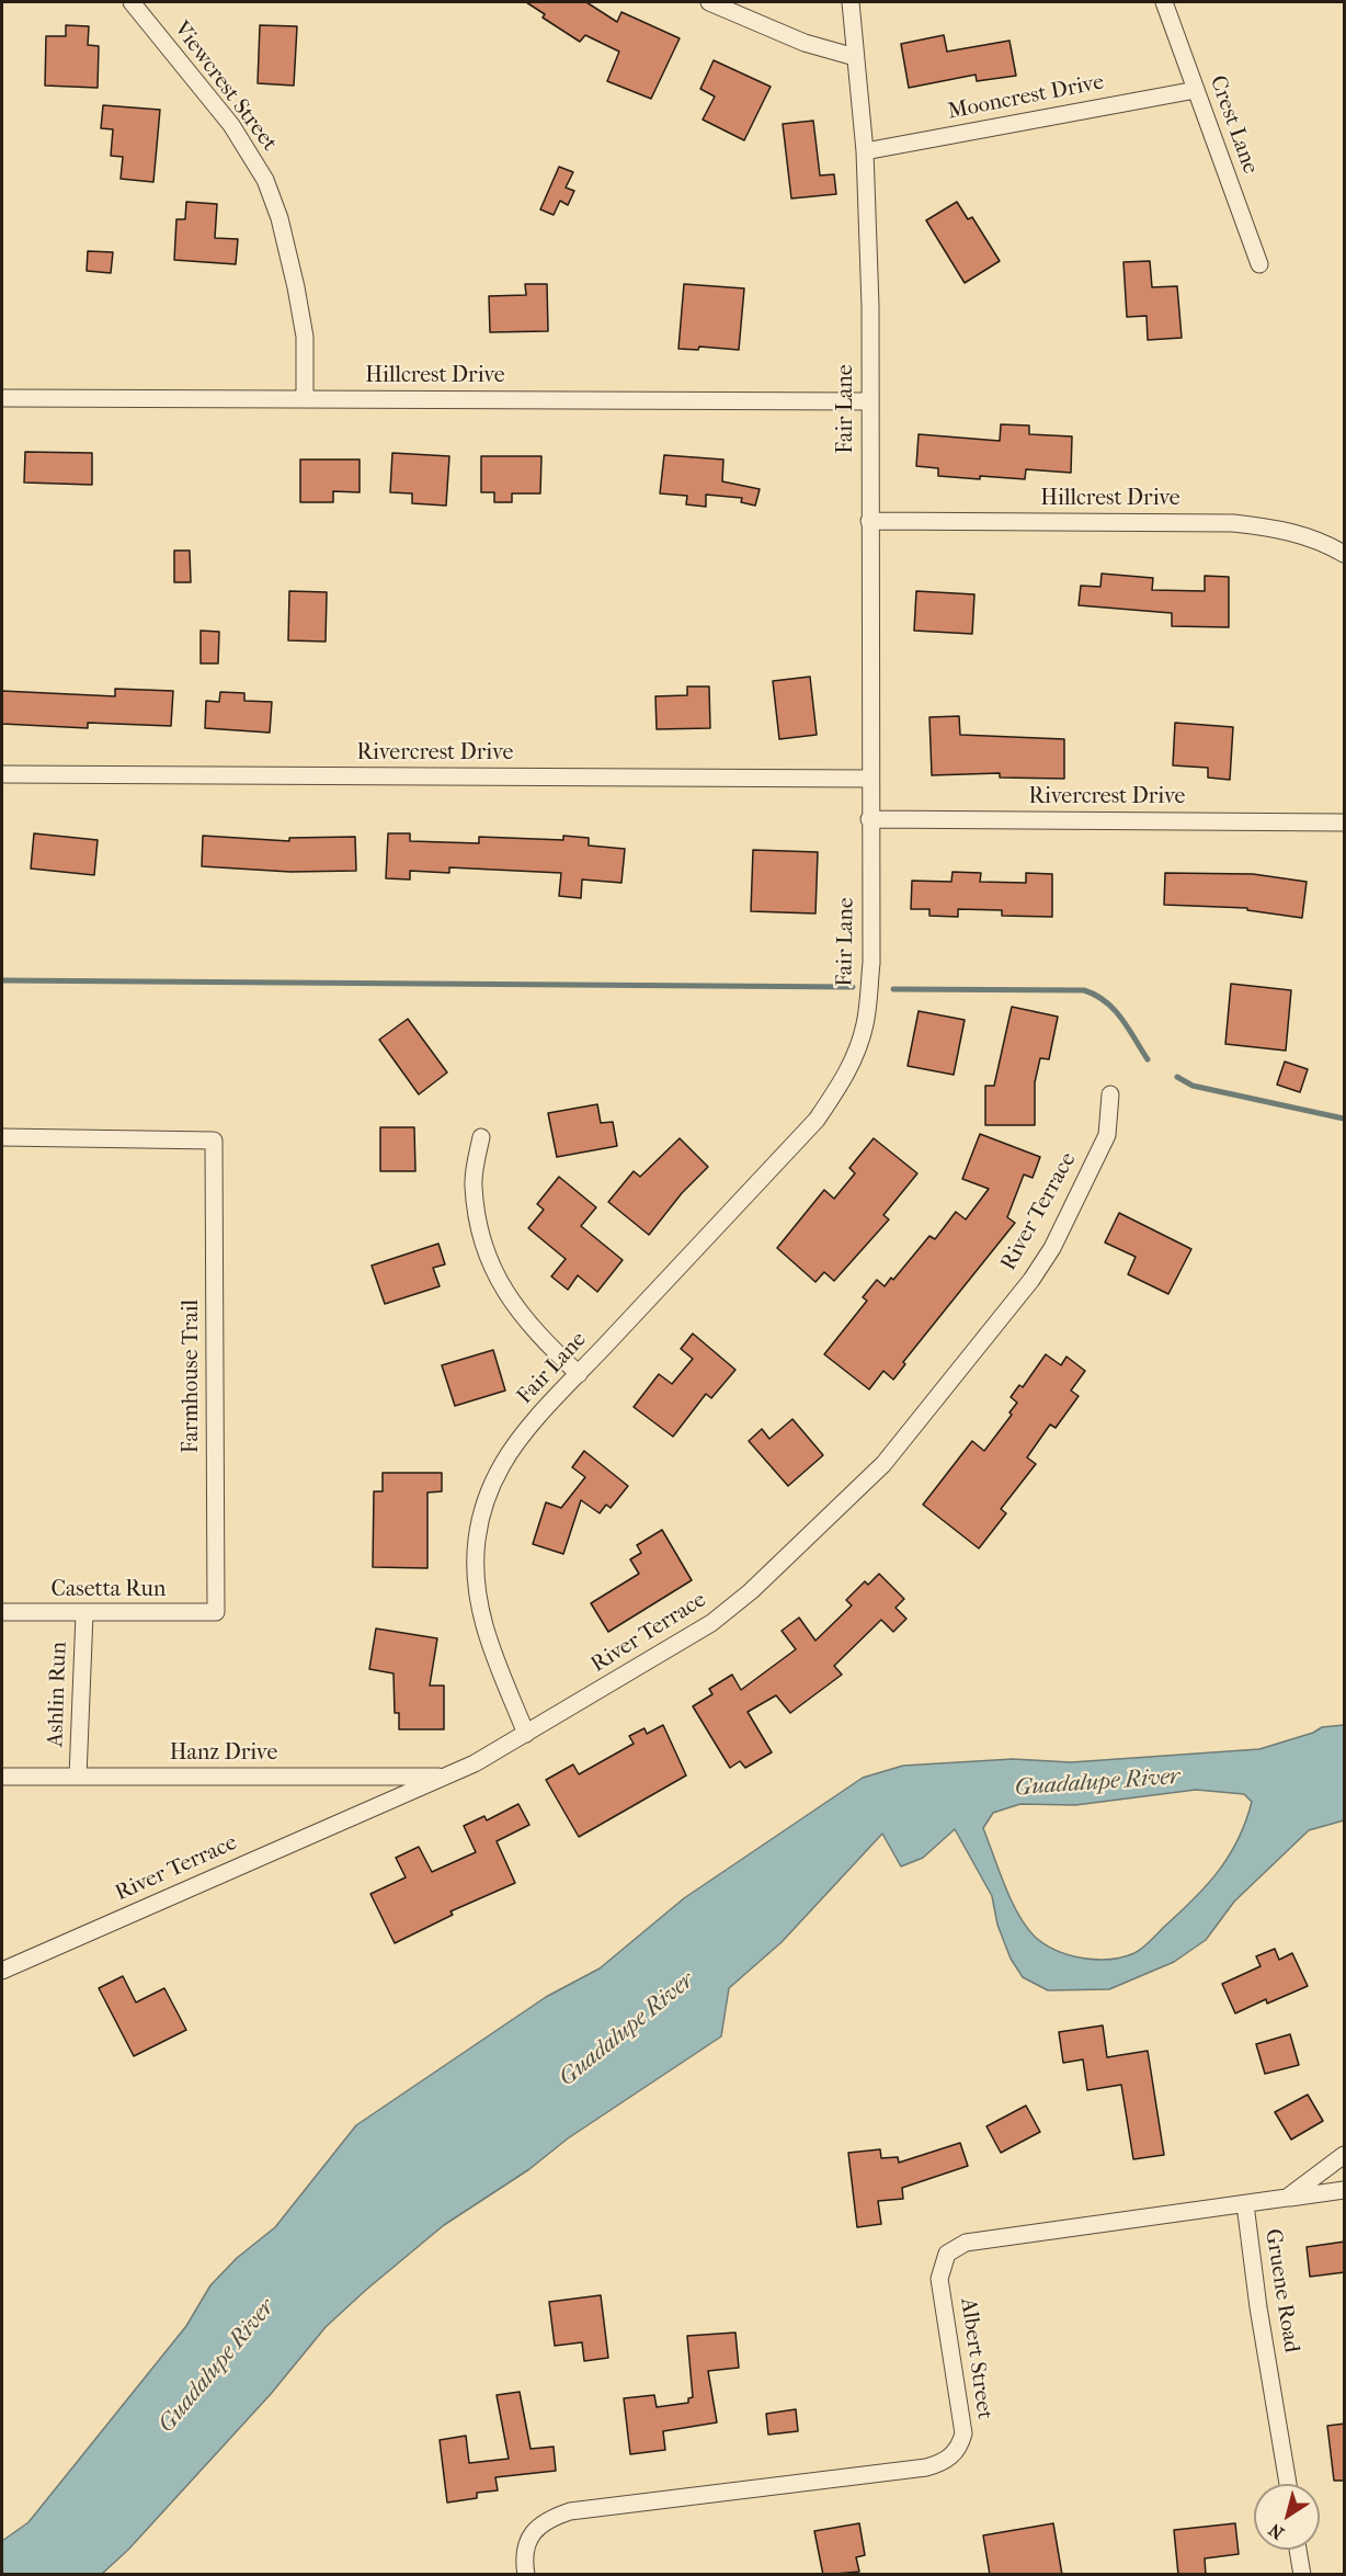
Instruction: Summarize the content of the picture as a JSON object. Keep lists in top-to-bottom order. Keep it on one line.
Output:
{"streets":{"street":["Viewcrest Street","Mooncrest Drive","Crest Lane","Hillcrest Drive","Fair Lane","Rivercrest Drive","River Terrace","Farmhouse Trail","Casetta Run","Ashlin Run","Hanz Drive","Gruene Road","Albert Street"]},"crossings":[["Viewcrest Street","Hillcrest Drive"],["Mooncrest Drive","Crest Lane"],["Mooncrest Drive","Fair Lane"],["Hillcrest Drive","Fair Lane"],["Fair Lane","Rivercrest Drive"],["Fair Lane","River Terrace"],["River Terrace","Hanz Drive"],["Farmhouse Trail","Casetta Run"],["Casetta Run","Ashlin Run"],["Ashlin Run","Hanz Drive"],["Gruene Road","Albert Street"]],"water":["Guadalupe River"],"north":"bottom left"}
